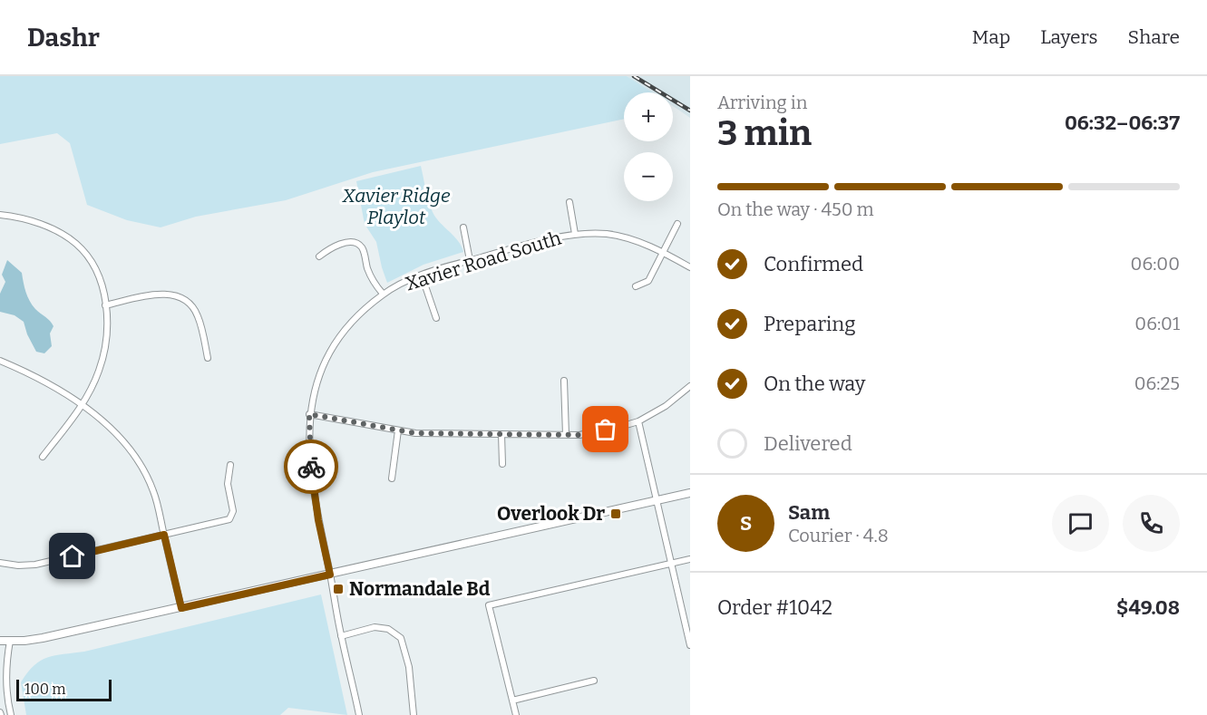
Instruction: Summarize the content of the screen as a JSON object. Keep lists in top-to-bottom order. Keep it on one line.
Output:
{"streets":{"street":["Xavier Road South"]},"parks":["Xavier Ridge Playlot"],"places":{"transit":["Overlook Dr","Normandale Bd"]},"scale_bar":"100 m","page":{"header":"Dashr","nav":["Map","Layers","Share"],"heading":["3 min","Arriving in","06:32–06:37"],"panel":["Sam","Courier · 4.8","Order #1042","$49.08"],"map_buttons":["+","−"],"bar":"On the way · 450 m","list":[["Confirmed","06:00"],["Preparing","06:01"],["On the way","06:25"],"Delivered"],"round":"S","scale":"100 m"}}
